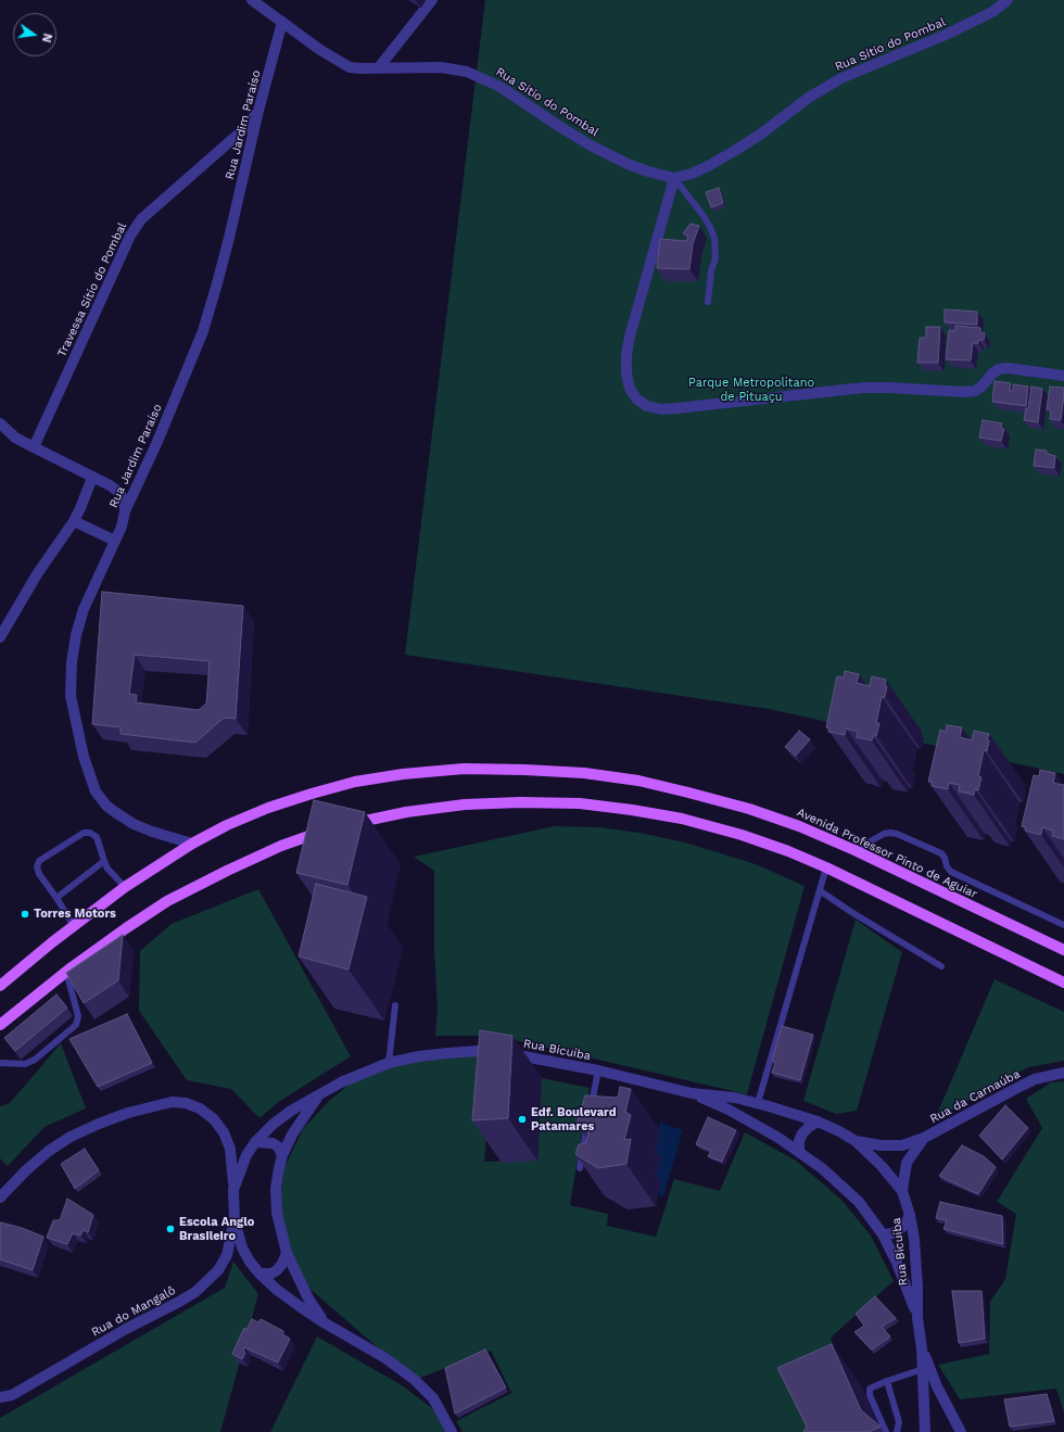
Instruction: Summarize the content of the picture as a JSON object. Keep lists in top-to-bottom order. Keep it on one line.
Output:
{"streets":{"main road":["Avenida Professor Pinto de Aguiar"],"street":["Rua Sítio do Pombal","Rua Jardim Paraíso","Travessa Sítio do Pombal","Rua Bicuíba","Rua da Carnaúba","Rua do Mangalô"]},"crossings":[["Rua Sítio do Pombal","Rua Jardim Paraíso"],["Rua Jardim Paraíso","Travessa Sítio do Pombal"],["Rua Jardim Paraíso","Avenida Professor Pinto de Aguiar"],["Rua Bicuíba","Rua da Carnaúba"],["Rua Bicuíba","Rua do Mangalô"]],"parks":["Parque Metropolitano de Pituaçu"],"places":["Torres Motors","Edf. Boulevard Patamares","Escola Anglo Brasileiro"],"north":"right"}
